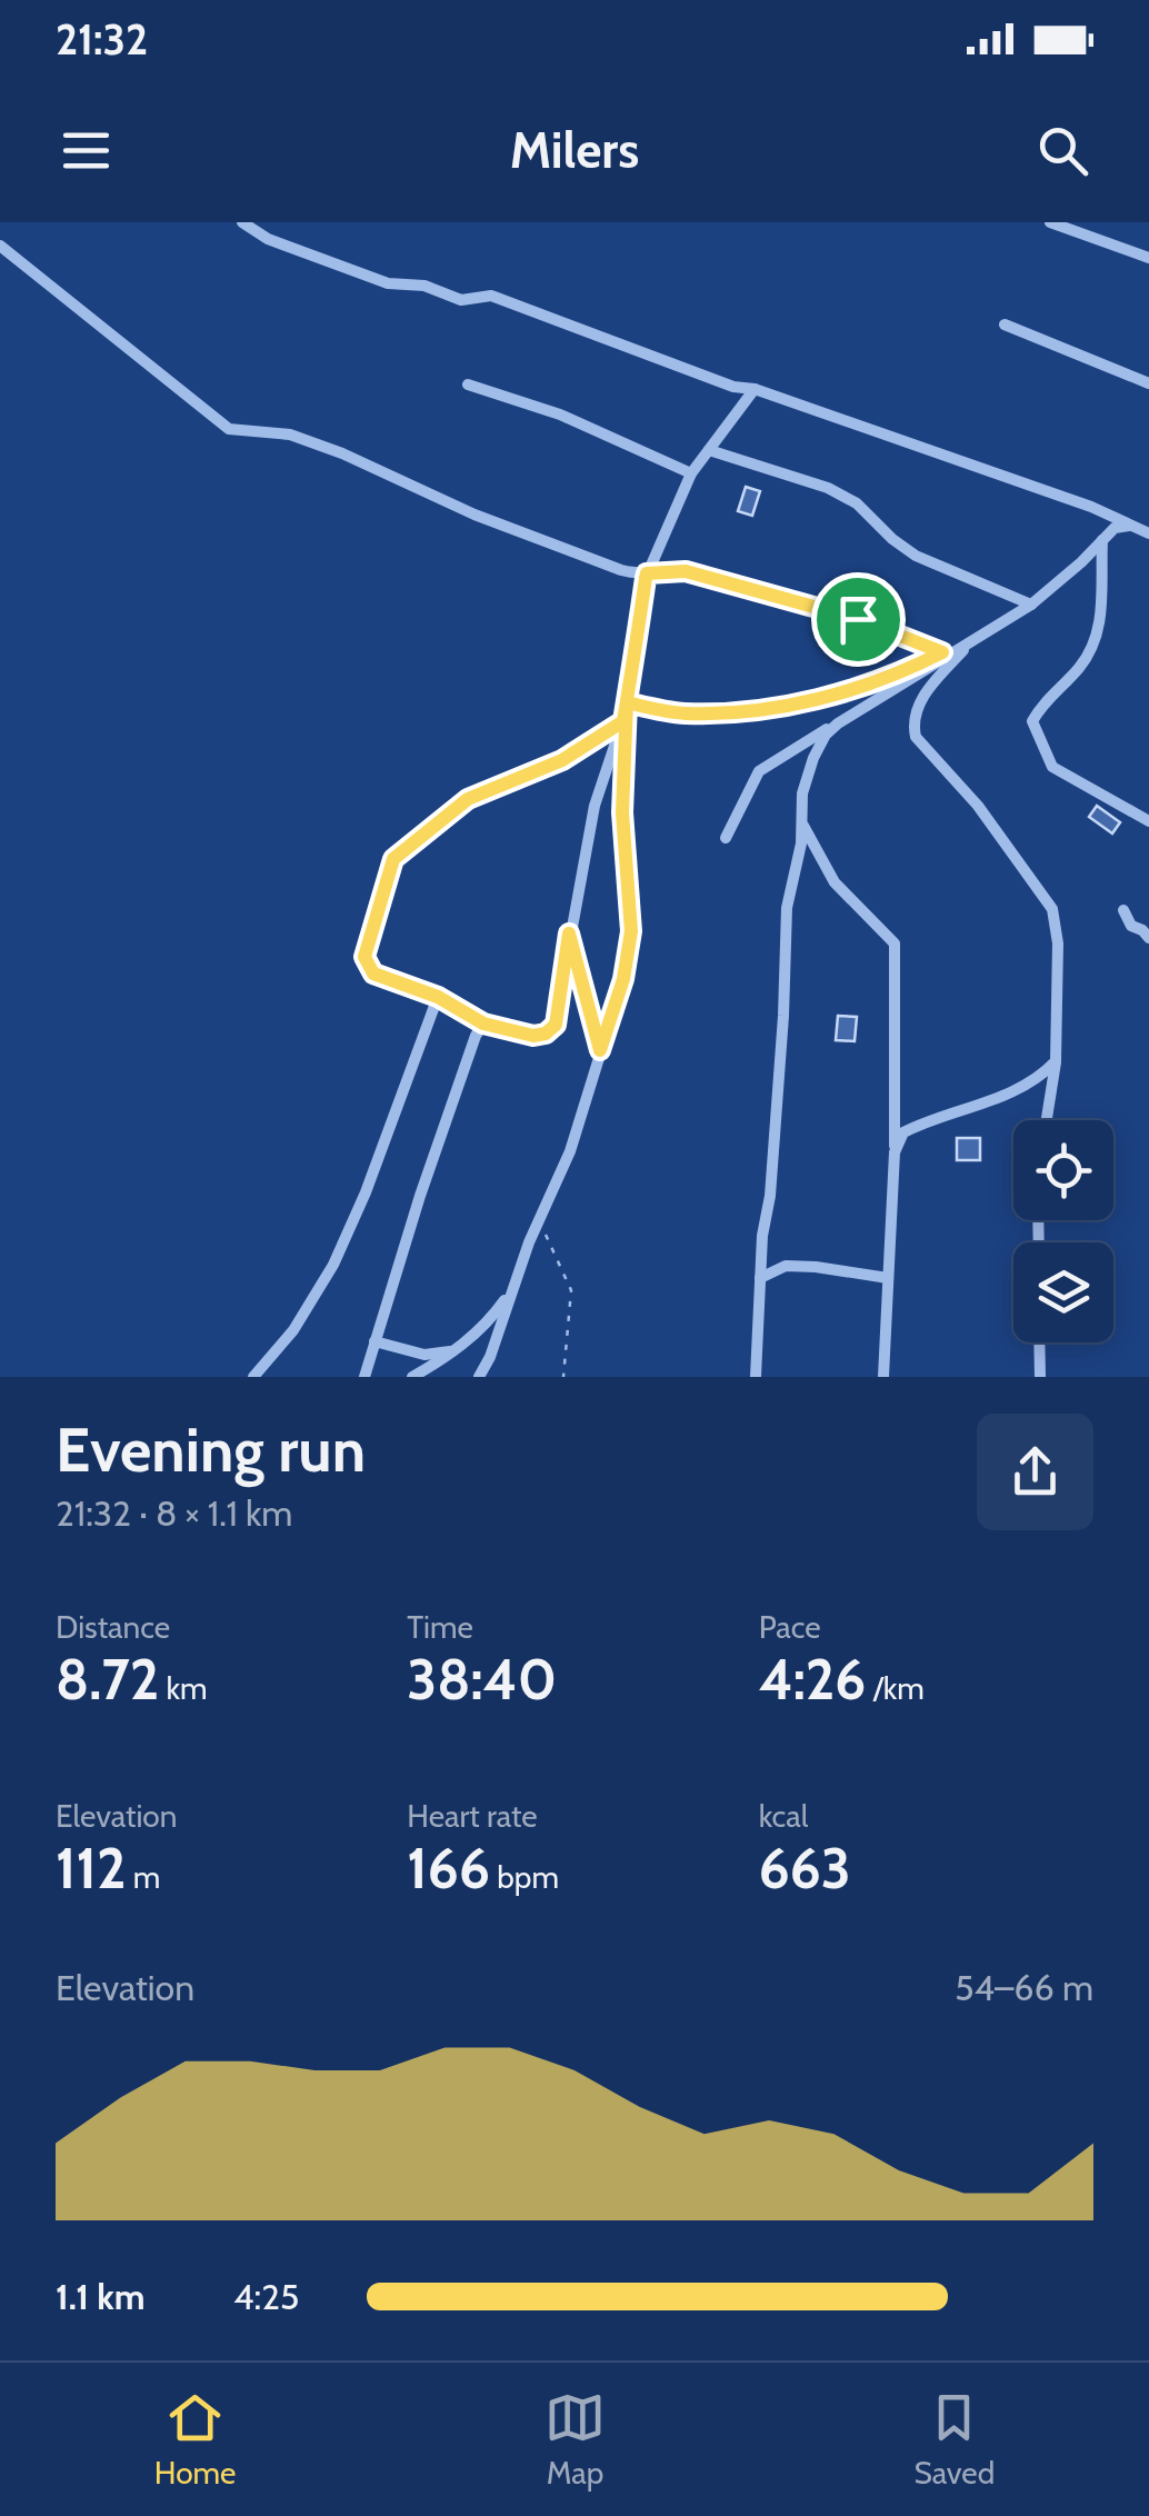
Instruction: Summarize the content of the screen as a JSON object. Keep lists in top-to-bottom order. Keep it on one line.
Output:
{"page":{"status":"21:32","header":"Milers","heading":["Evening run","21:32 · 8 × 1.1 km"],"stats":[["Distance","8.72 km"],["Time","38:40"],["Pace","4:26 /km"],["Elevation","112 m"],["Heart rate","166 bpm"],["kcal","663"]],"chart":["Elevation","54–66 m"],"list":[{"name":"1.1 km","note":"4:25"}],"tabs":["Home","Map","Saved"]}}
